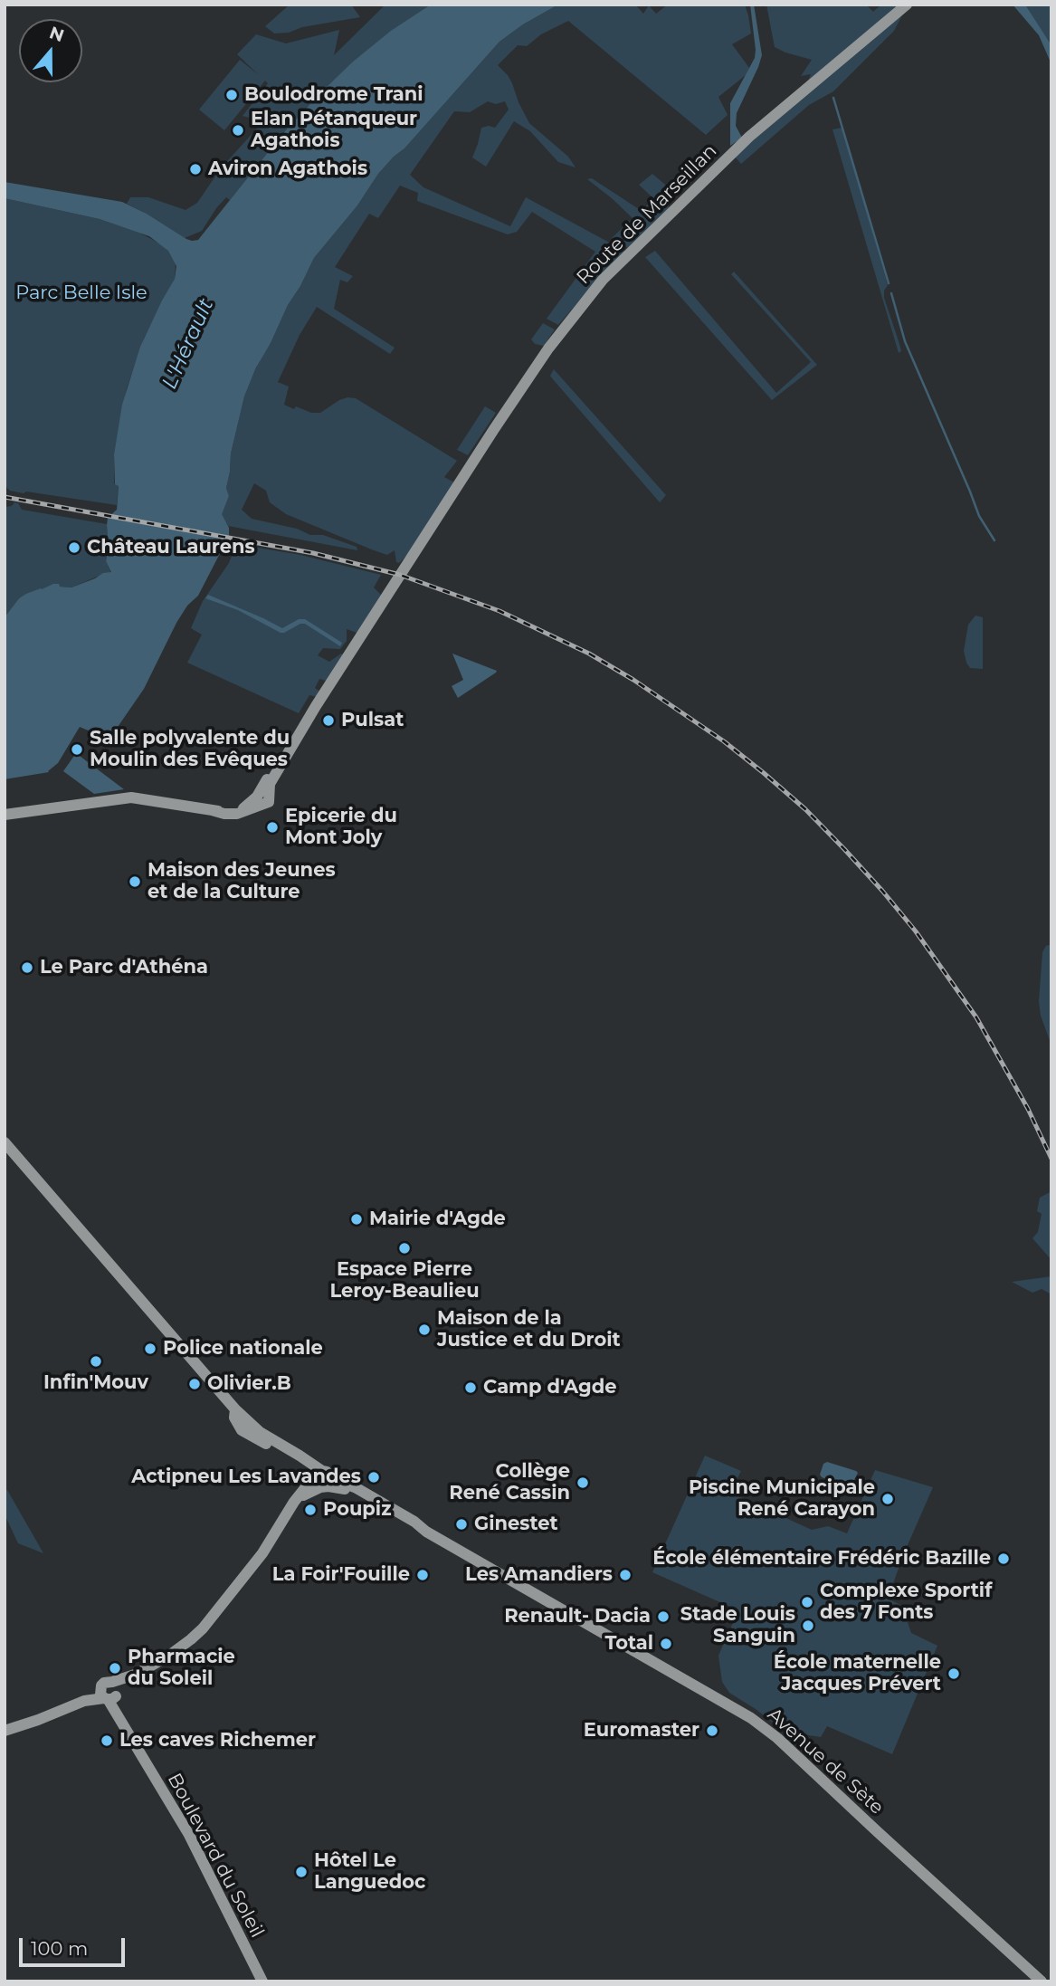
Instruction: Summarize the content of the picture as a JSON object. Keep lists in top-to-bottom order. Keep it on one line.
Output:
{"streets":{"main road":["Route de Marseillan","Avenue de Sète","Boulevard du Soleil"]},"water":["L'Hérault"],"parks":["Parc Belle Isle"],"places":["Boulodrome Trani","Elan Pétanqueur Agathois","Aviron Agathois","Château Laurens","Pulsat","Salle polyvalente du Moulin des Evêques","Epicerie du Mont Joly","Maison des Jeunes et de la Culture","Le Parc d'Athéna","Mairie d'Agde","Espace Pierre Leroy-Beaulieu","Maison de la Justice et du Droit","Police nationale","Infin'Mouv","Olivier.B","Camp d'Agde","Actipneu Les Lavandes","Collège René Cassin","Piscine Municipale René Carayon","Poupiz","Ginestet","École élémentaire Frédéric Bazille","La Foir'Fouille","Les Amandiers","Complexe Sportif des 7 Fonts","Renault- Dacia","Stade Louis Sanguin","Total","Pharmacie du Soleil","École maternelle Jacques Prévert","Euromaster","Les caves Richemer","Hôtel Le Languedoc"],"scale_bar":"100 m","north":"top"}
